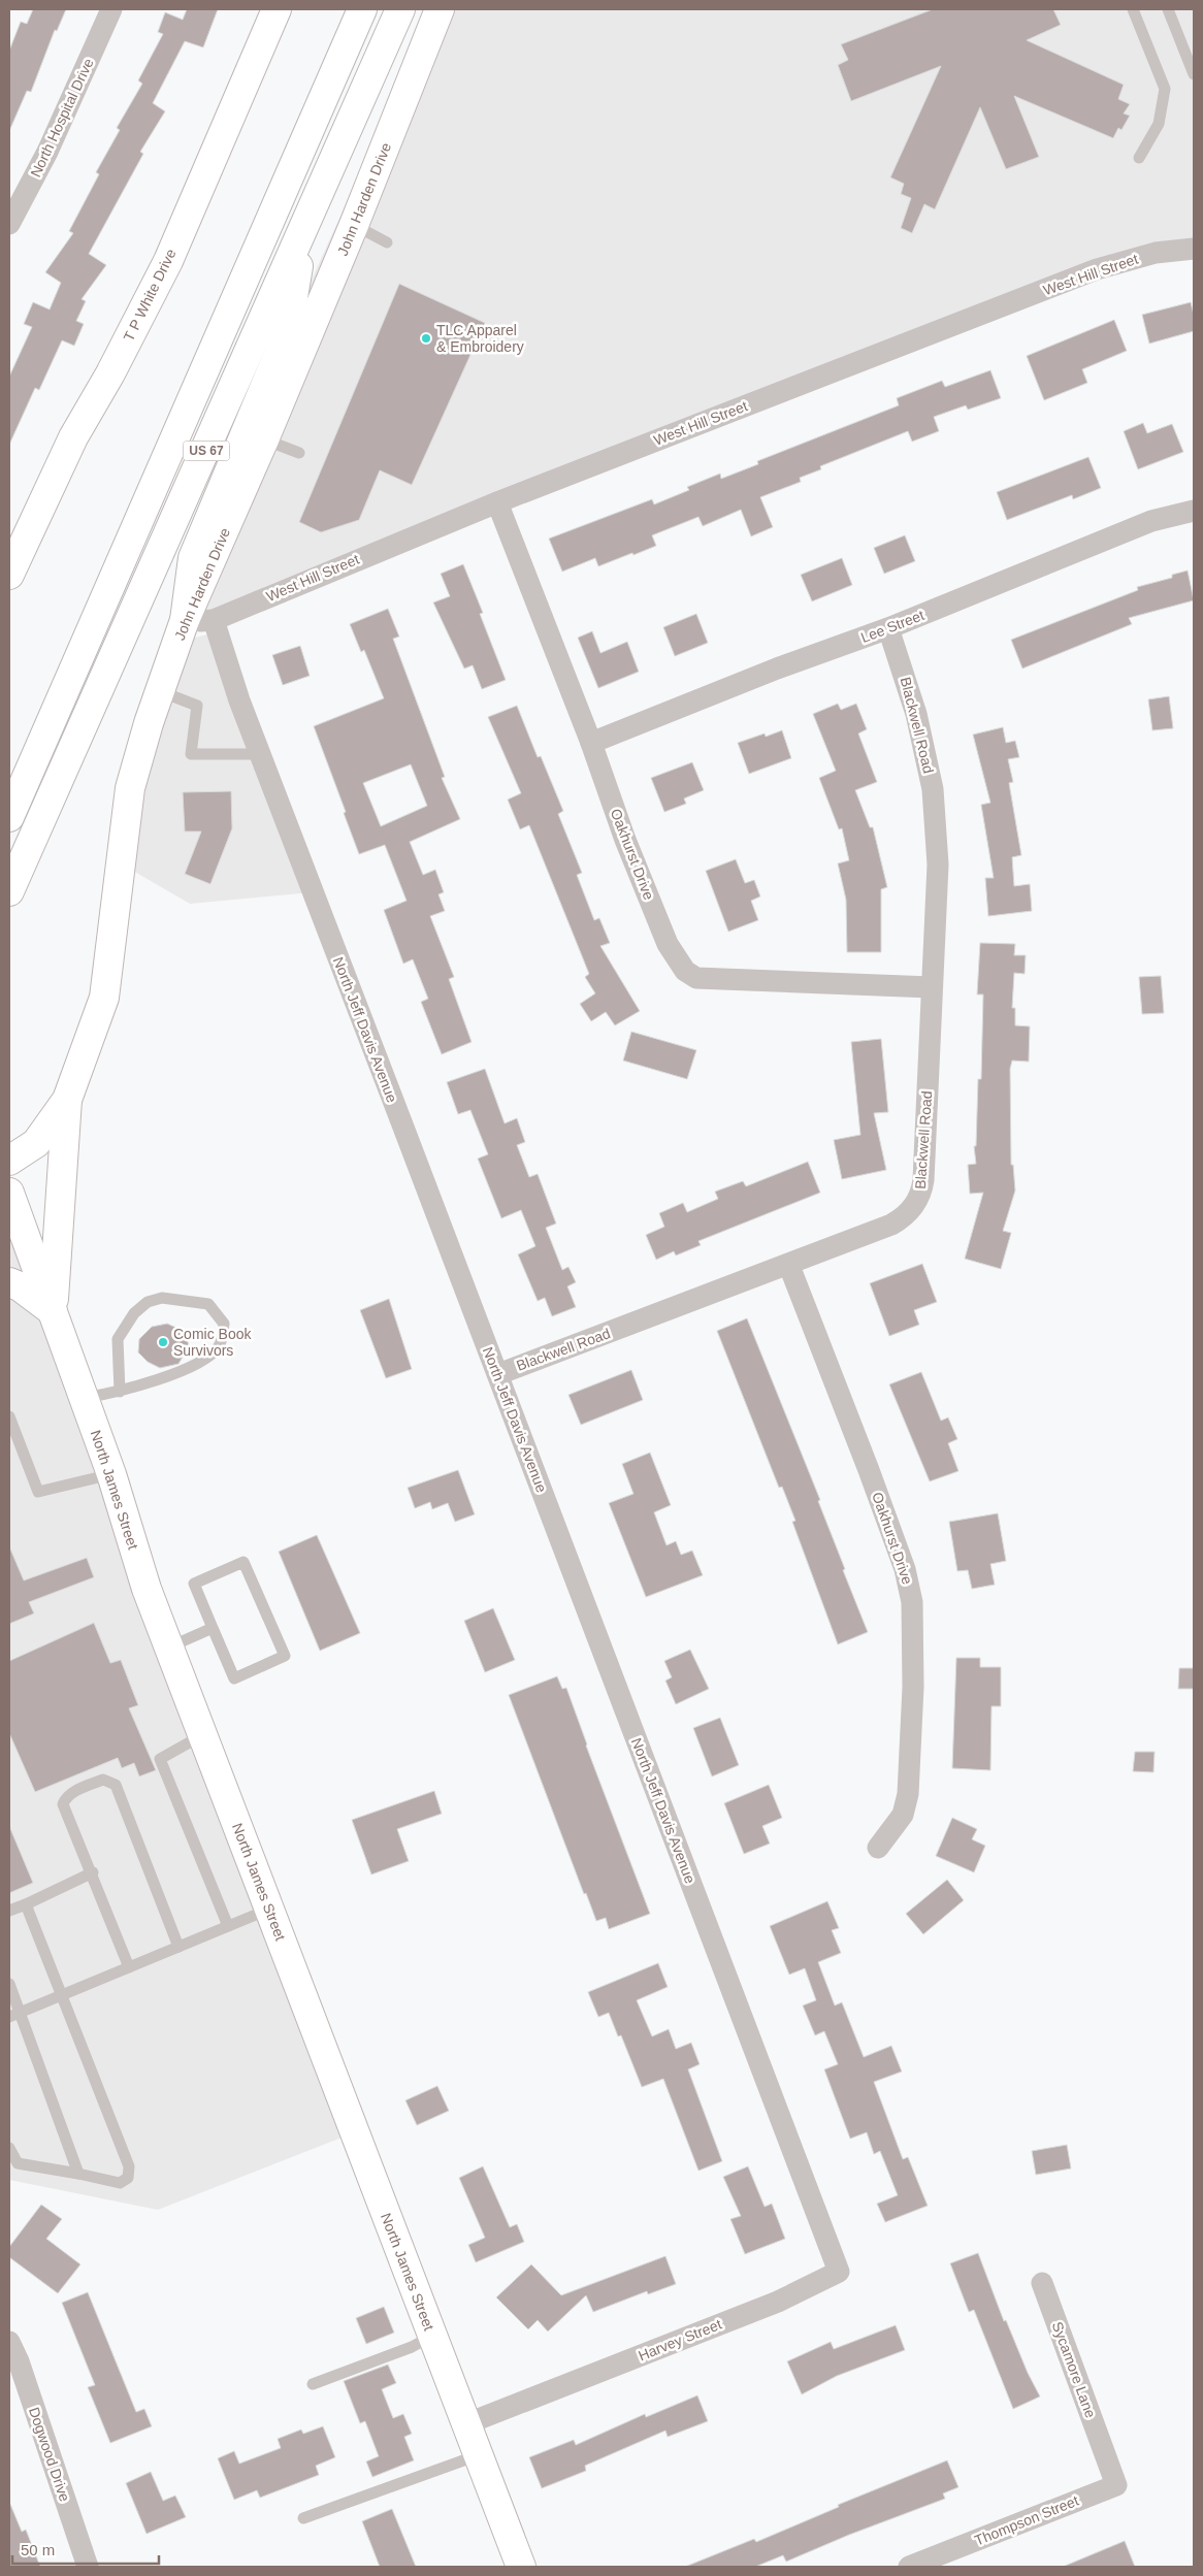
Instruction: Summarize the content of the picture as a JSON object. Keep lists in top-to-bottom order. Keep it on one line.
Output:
{"streets":{"main road":["John Harden Drive","T P White Drive","US 67","North James Street"],"street":["North Hospital Drive","West Hill Street","Lee Street","Blackwell Road","Oakhurst Drive","North Jeff Davis Avenue","Harvey Street","Sycamore Lane","Dogwood Drive","Thompson Street"]},"crossings":[["West Hill Street","Oakhurst Drive"],["West Hill Street","North Jeff Davis Avenue"],["Lee Street","Blackwell Road"],["Lee Street","Oakhurst Drive"],["Blackwell Road","Oakhurst Drive"],["Blackwell Road","North Jeff Davis Avenue"],["North Jeff Davis Avenue","Harvey Street"],["North James Street","Harvey Street"],["Sycamore Lane","Thompson Street"]],"places":["TLC Apparel & Embroidery","Comic Book Survivors"],"scale_bar":"50 m"}
